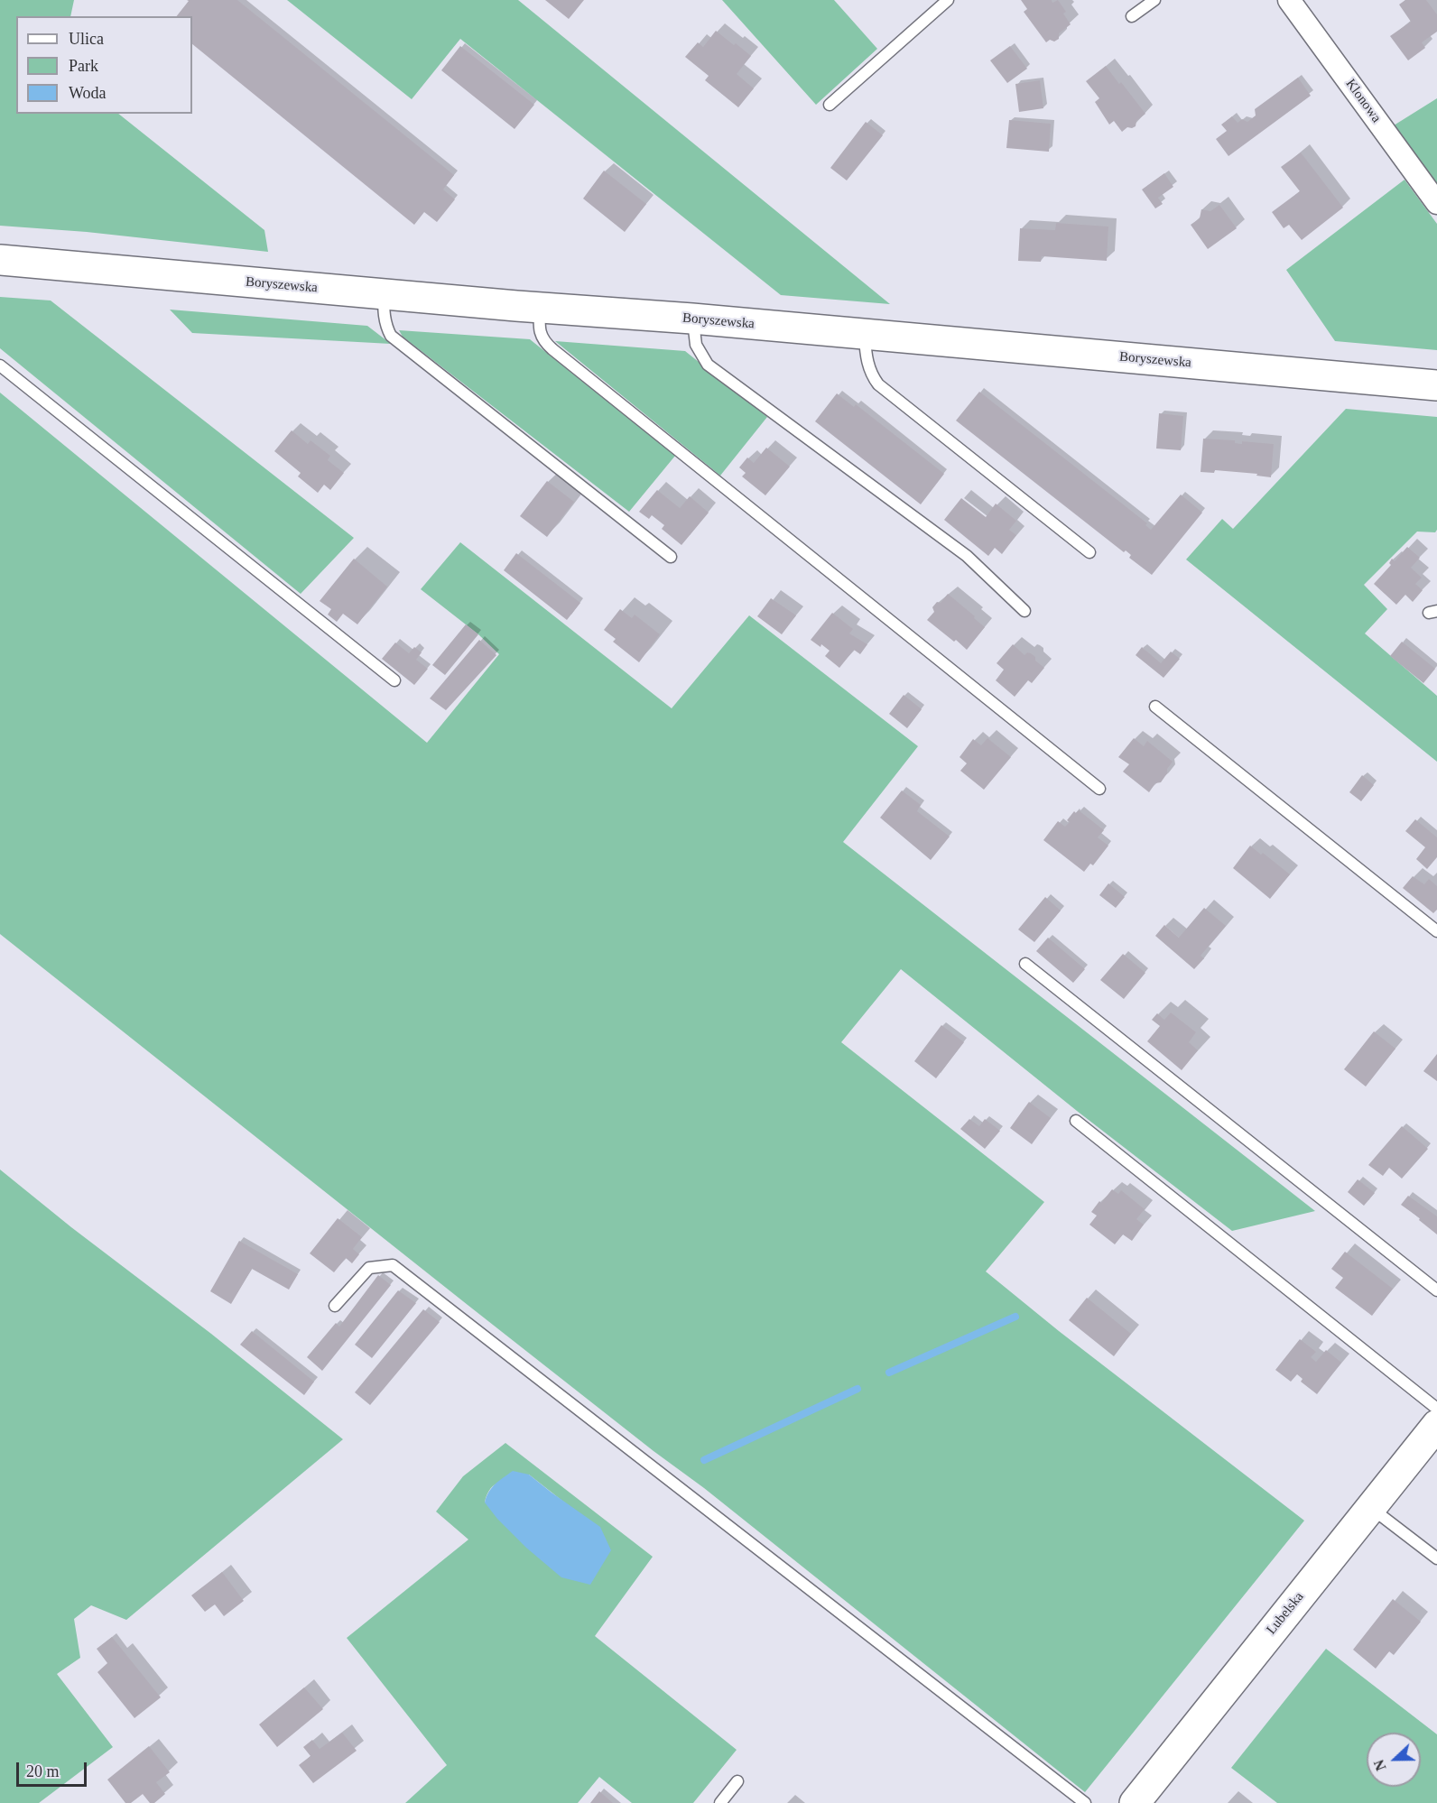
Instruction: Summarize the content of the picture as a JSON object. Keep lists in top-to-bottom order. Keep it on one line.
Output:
{"streets":{"main road":["Boryszewska","Lubelska"],"street":["Klonowa"]},"legend":["Ulica","Park","Woda"],"scale_bar":"20 m","north":"left"}
